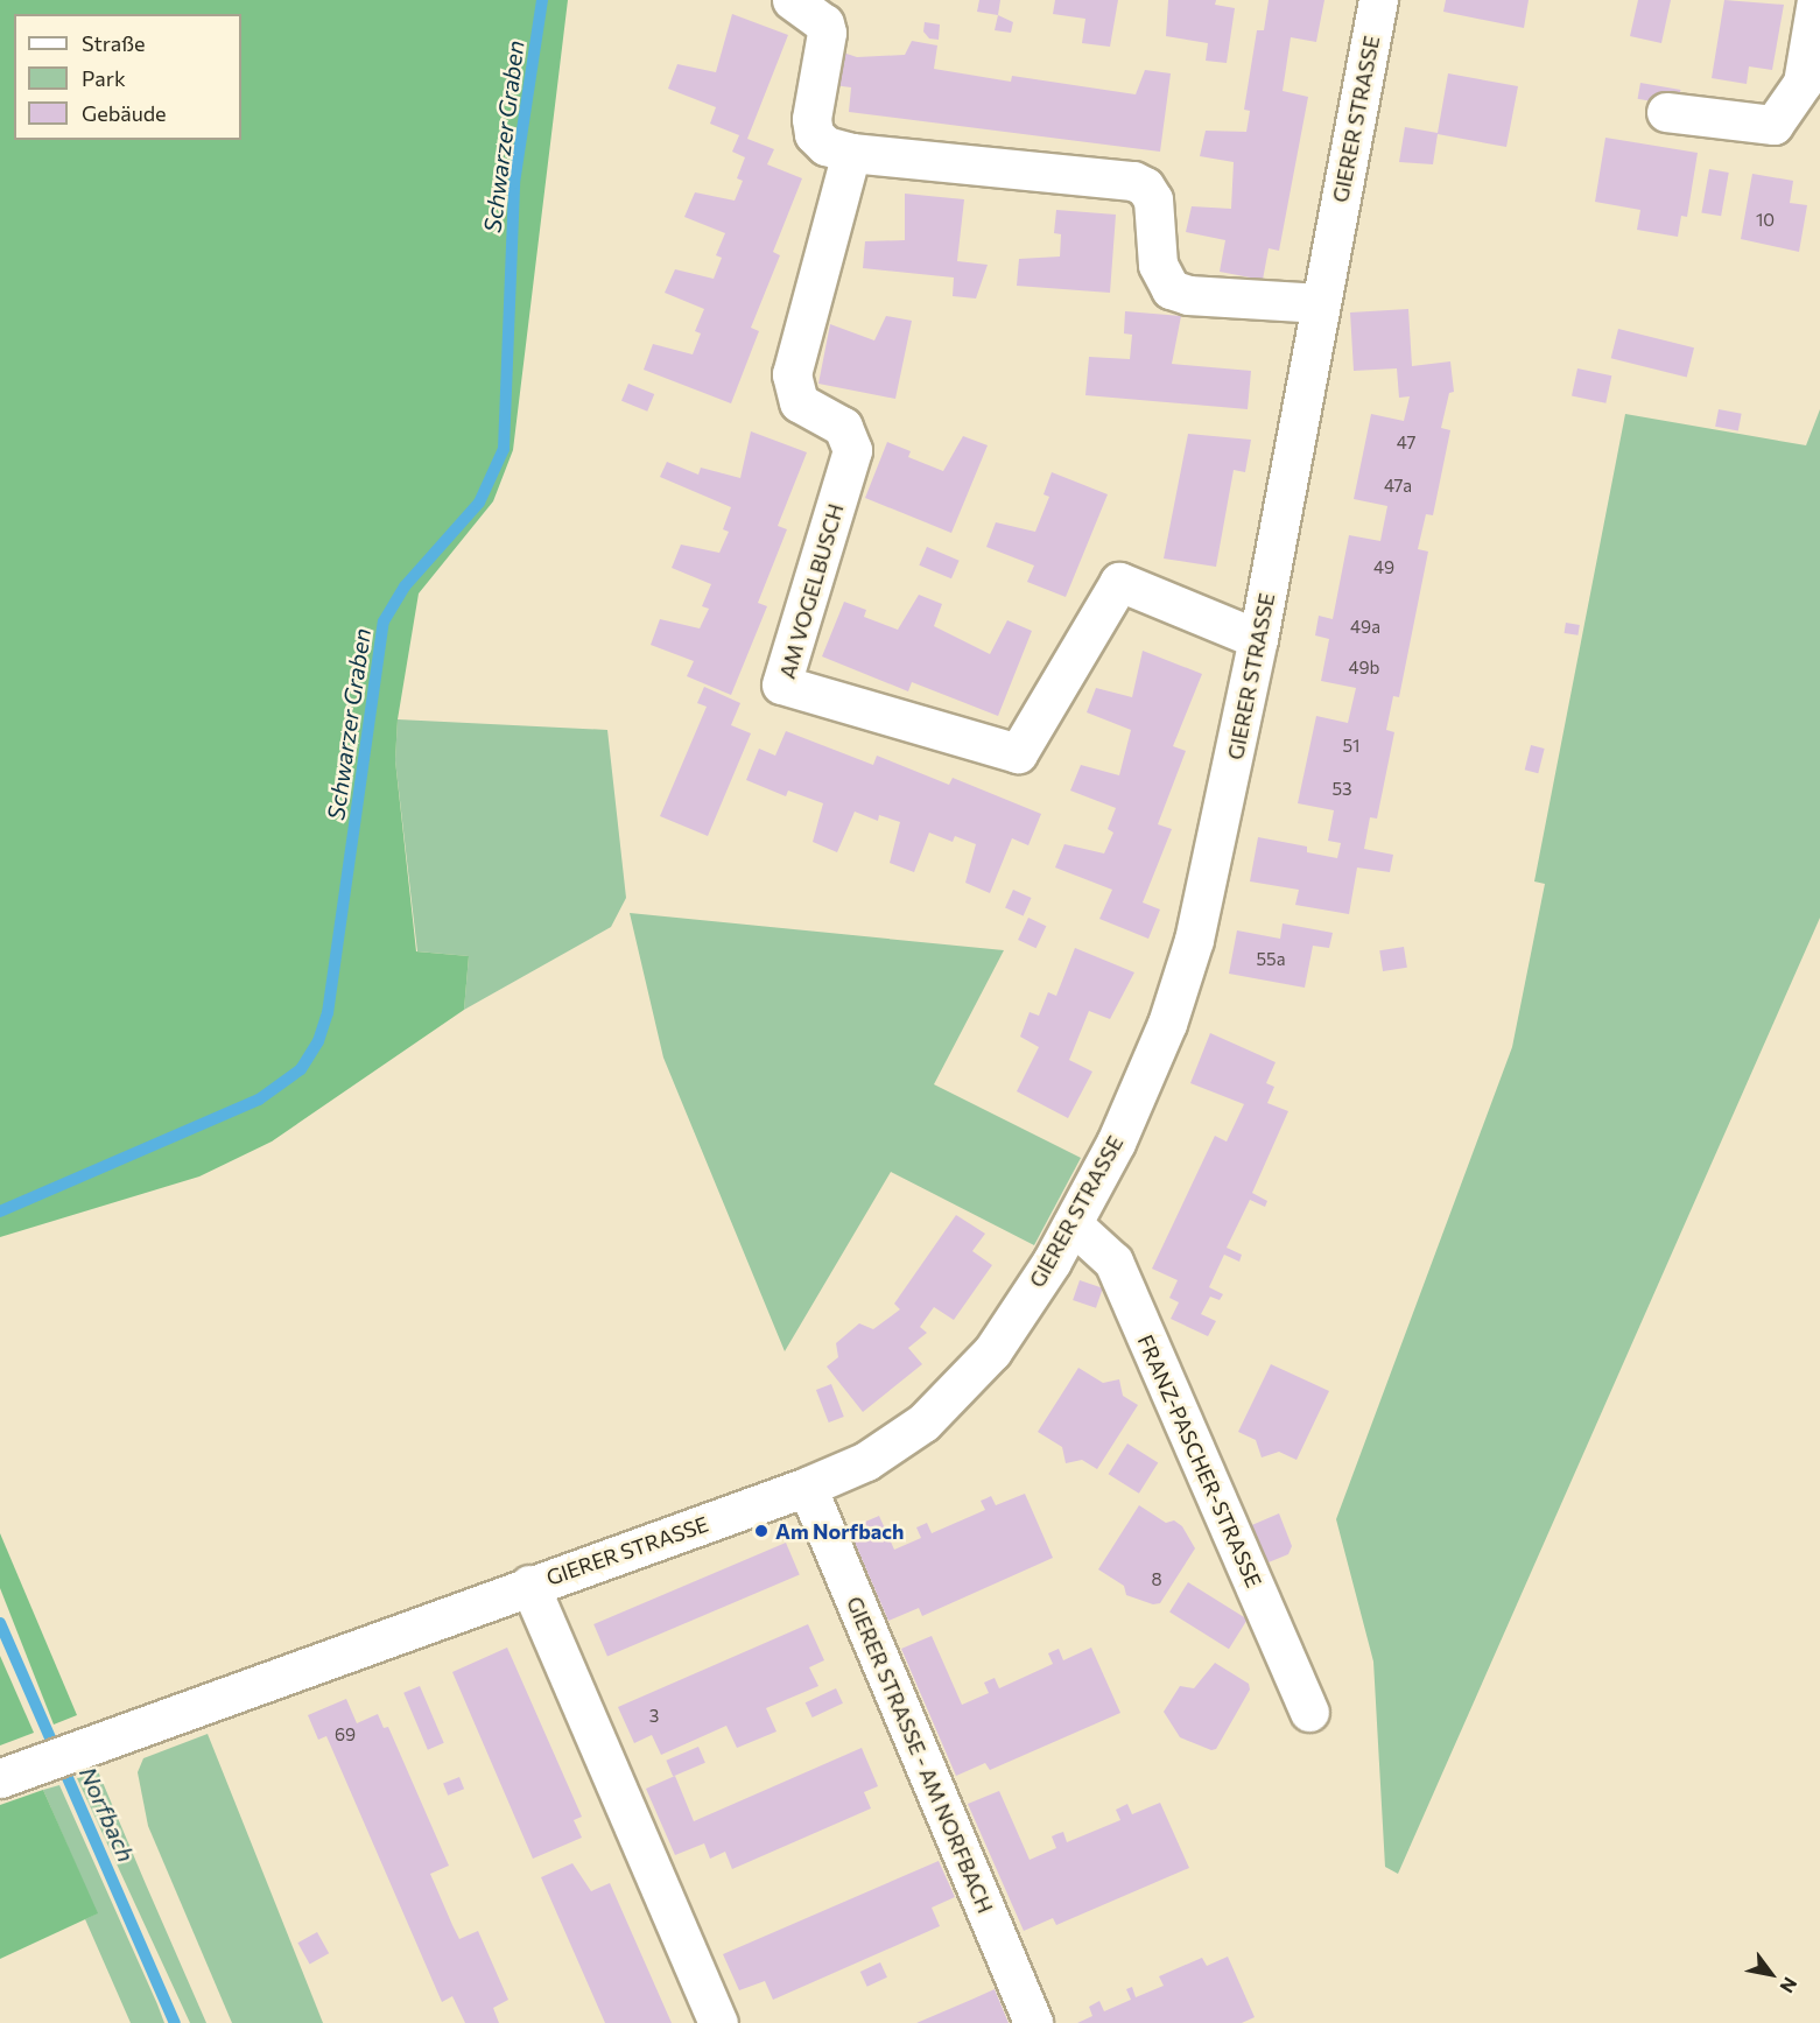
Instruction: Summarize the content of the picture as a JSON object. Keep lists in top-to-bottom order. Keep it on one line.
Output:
{"streets":{"street":["GIERER STRASSE","AM VOGELBUSCH","FRANZ-PASCHER-STRASSE","GIERER STRASSE - AM NORFBACH"]},"crossings":[["GIERER STRASSE","AM VOGELBUSCH"],["GIERER STRASSE","FRANZ-PASCHER-STRASSE"],["GIERER STRASSE","GIERER STRASSE - AM NORFBACH"]],"water":["Schwarzer Graben","Norfbach"],"places":["Am Norfbach"],"house_numbers":["10","47","47a","49","49a","49b","51","53","55a","8","3","69"],"legend":["Straße","Park","Gebäude"],"north":"bottom right"}
